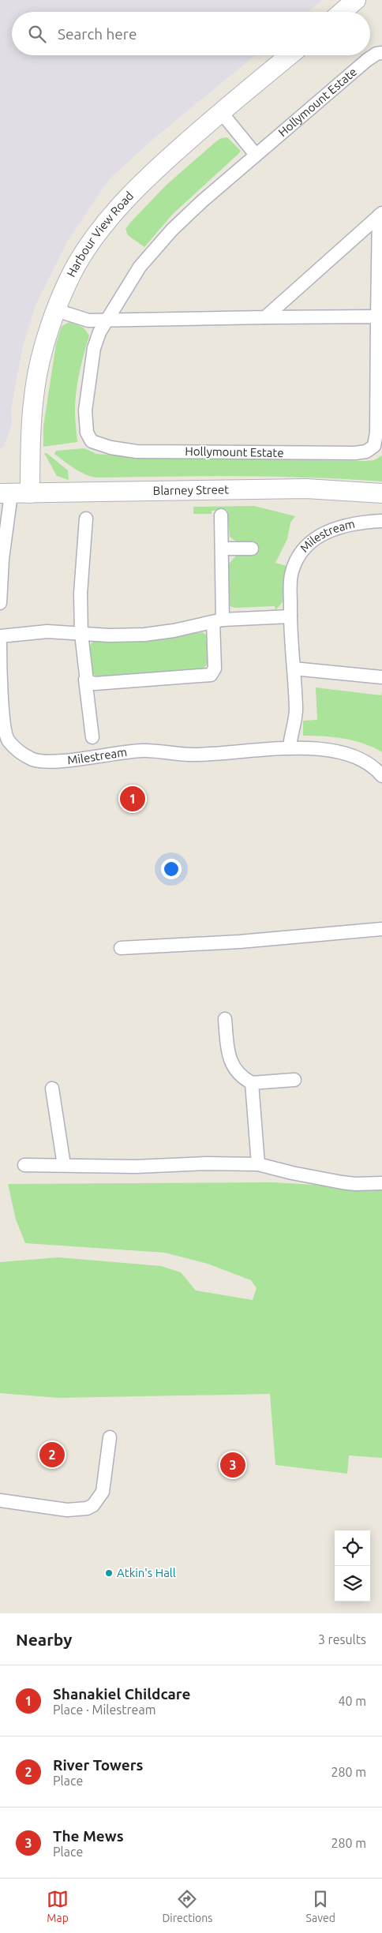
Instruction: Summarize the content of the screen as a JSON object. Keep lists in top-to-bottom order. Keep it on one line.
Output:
{"streets":{"street":["Hollymount Estate","Harbour View Road","Blarney Street","Milestream"]},"crossings":[["Harbour View Road","Blarney Street"]],"places":["Atkin's Hall"],"page":{"search":"Search here","pins":["1","2","3"],"heading":["Nearby","3 results"],"list":[{"mark":"1","name":"Shanakiel Childcare","note":"Place · Milestream","value":"40 m"},{"mark":"2","name":"River Towers","note":"Place","value":"280 m"},{"mark":"3","name":"The Mews","note":"Place","value":"280 m"}],"nav":["Map","Directions","Saved"]}}
